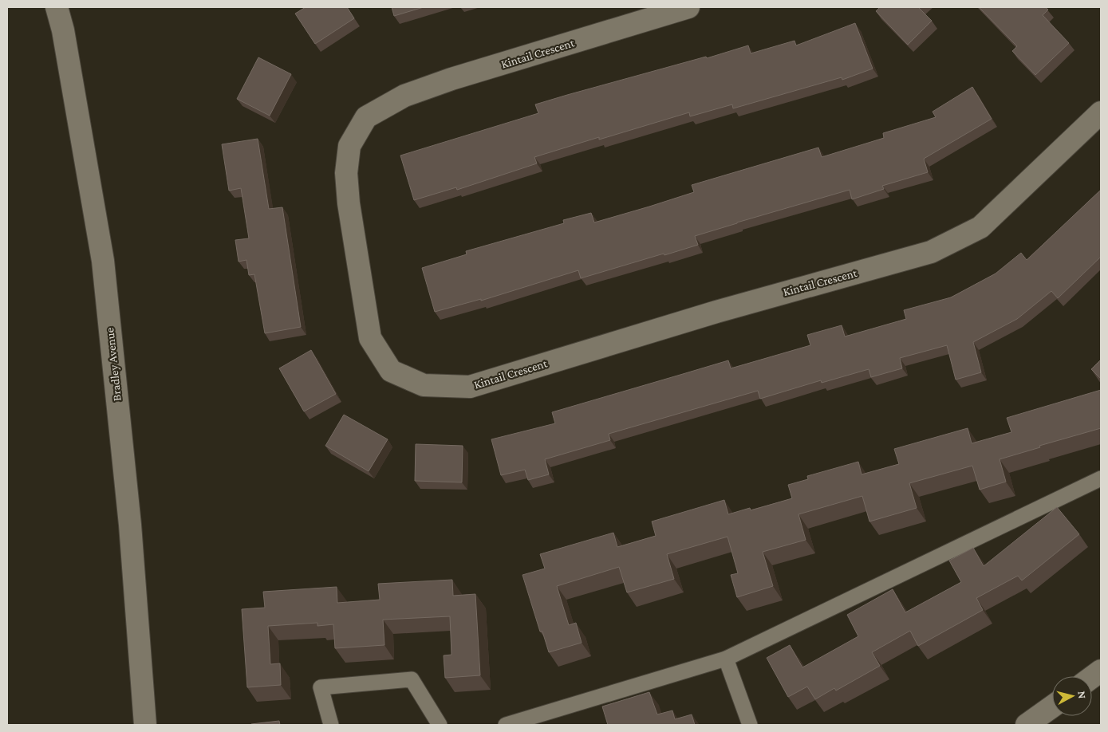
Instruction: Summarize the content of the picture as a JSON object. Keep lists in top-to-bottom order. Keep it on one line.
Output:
{"streets":{"street":["Kintail Crescent","Bradley Avenue"]},"north":"right"}
